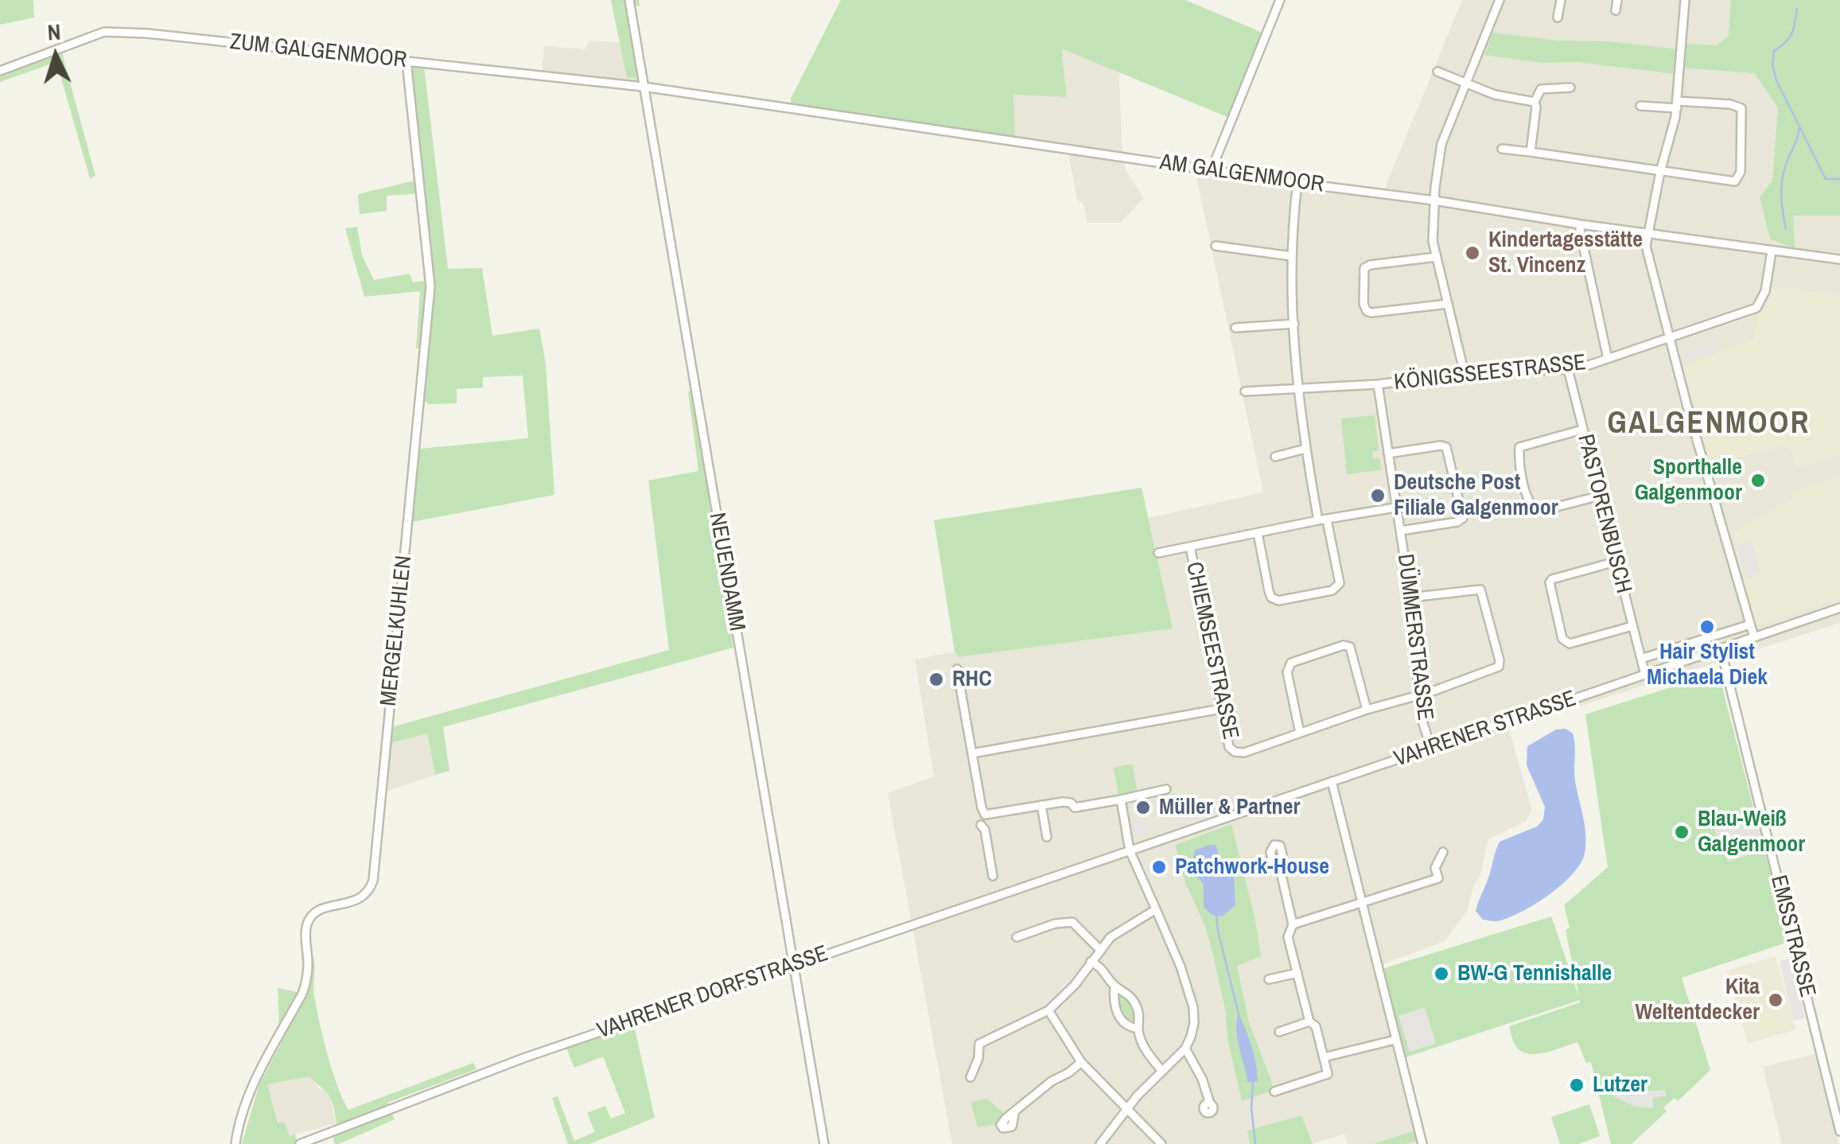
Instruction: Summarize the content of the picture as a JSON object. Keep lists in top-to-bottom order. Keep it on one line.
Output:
{"streets":{"street":["ZUM GALGENMOOR","AM GALGENMOOR","KÖNIGSSEESTRASSE","PASTORENBUSCH","NEUENDAMM","MERGELKUHLEN","DÜMMERSTRASSE","CHIEMSEESTRASSE","VAHRENER STRASSE","EMSSTRASSE","VAHRENER DORFSTRASSE"]},"crossings":[["ZUM GALGENMOOR","AM GALGENMOOR"],["ZUM GALGENMOOR","NEUENDAMM"],["ZUM GALGENMOOR","MERGELKUHLEN"],["AM GALGENMOOR","KÖNIGSSEESTRASSE"],["AM GALGENMOOR","NEUENDAMM"],["KÖNIGSSEESTRASSE","PASTORENBUSCH"],["KÖNIGSSEESTRASSE","DÜMMERSTRASSE"],["PASTORENBUSCH","VAHRENER STRASSE"],["NEUENDAMM","VAHRENER DORFSTRASSE"],["DÜMMERSTRASSE","CHIEMSEESTRASSE"],["DÜMMERSTRASSE","VAHRENER STRASSE"],["VAHRENER STRASSE","EMSSTRASSE"],["VAHRENER STRASSE","VAHRENER DORFSTRASSE"]],"districts":["GALGENMOOR"],"places":["Kindertagesstätte St. Vincenz","Sporthalle Galgenmoor","Deutsche Post Filiale Galgenmoor","Hair Stylist Michaela Diek","RHC","Müller & Partner","Blau-Weiß Galgenmoor","Patchwork-House","BW-G Tennishalle","Kita Weltentdecker","Lutzer"],"north":"top"}
